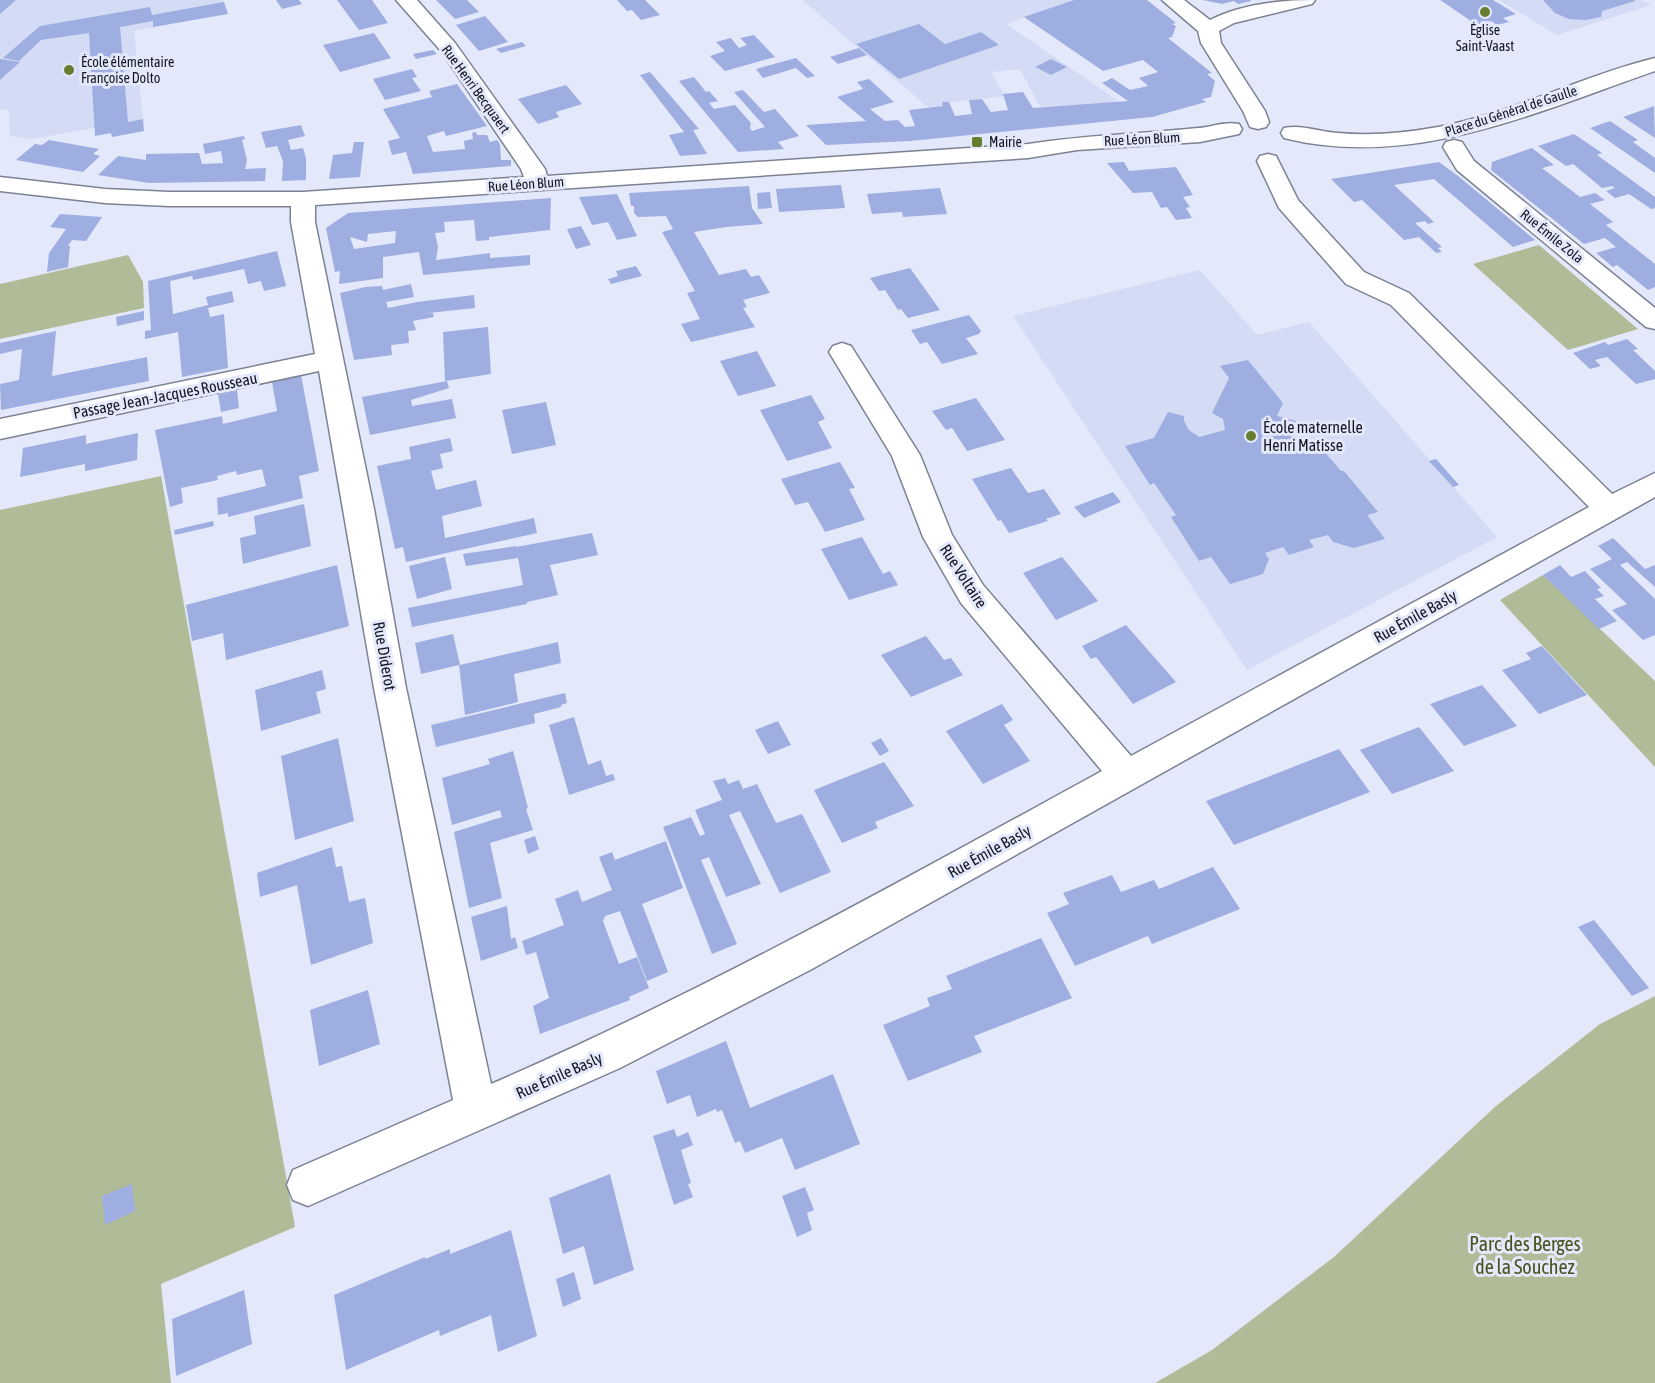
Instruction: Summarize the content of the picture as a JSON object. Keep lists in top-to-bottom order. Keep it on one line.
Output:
{"streets":{"street":["Rue Henri Becquaert","Place du Général de Gaulle","Rue Léon Blum","Rue Émile Zola","Passage Jean-Jacques Rousseau","Rue Voltaire","Rue Émile Basly","Rue Diderot"]},"crossings":[["Rue Henri Becquaert","Rue Léon Blum"],["Place du Général de Gaulle","Rue Émile Zola"],["Rue Léon Blum","Rue Diderot"],["Passage Jean-Jacques Rousseau","Rue Diderot"],["Rue Voltaire","Rue Émile Basly"],["Rue Émile Basly","Rue Diderot"]],"parks":["Parc des Berges de la Souchez"],"places":{"other":["Église Saint-Vaast","École élémentaire Françoise Dolto","École maternelle Henri Matisse"],"transit":["Mairie"]}}
